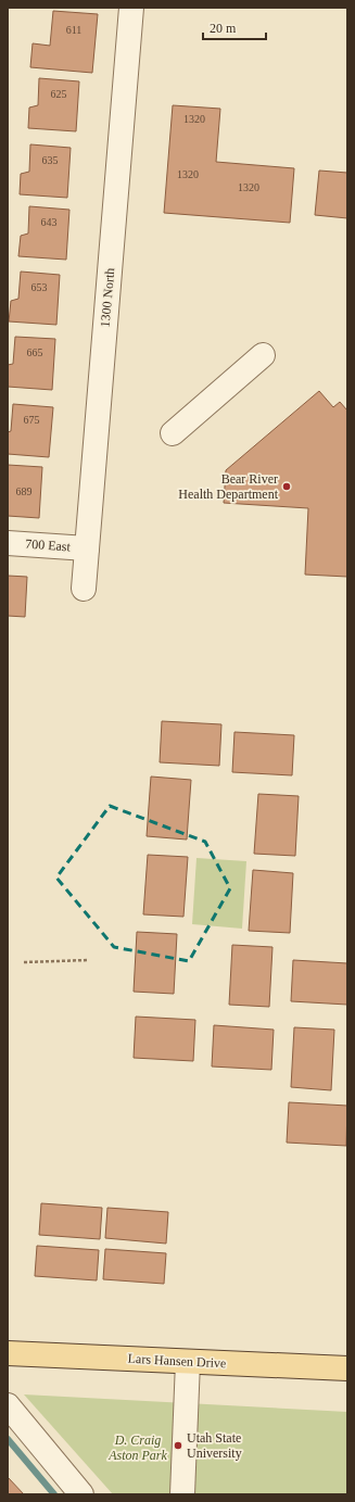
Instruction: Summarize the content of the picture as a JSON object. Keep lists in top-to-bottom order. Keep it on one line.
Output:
{"streets":{"main road":["Lars Hansen Drive"],"street":["1300 North","700 East"]},"crossings":[["1300 North","700 East"]],"parks":["D. Craig Aston Park"],"places":["Bear River Health Department","Utah State University"],"house_numbers":["611","625","1320","635","1320","1320","643","653","665","675","689"],"scale_bar":"20 m"}
